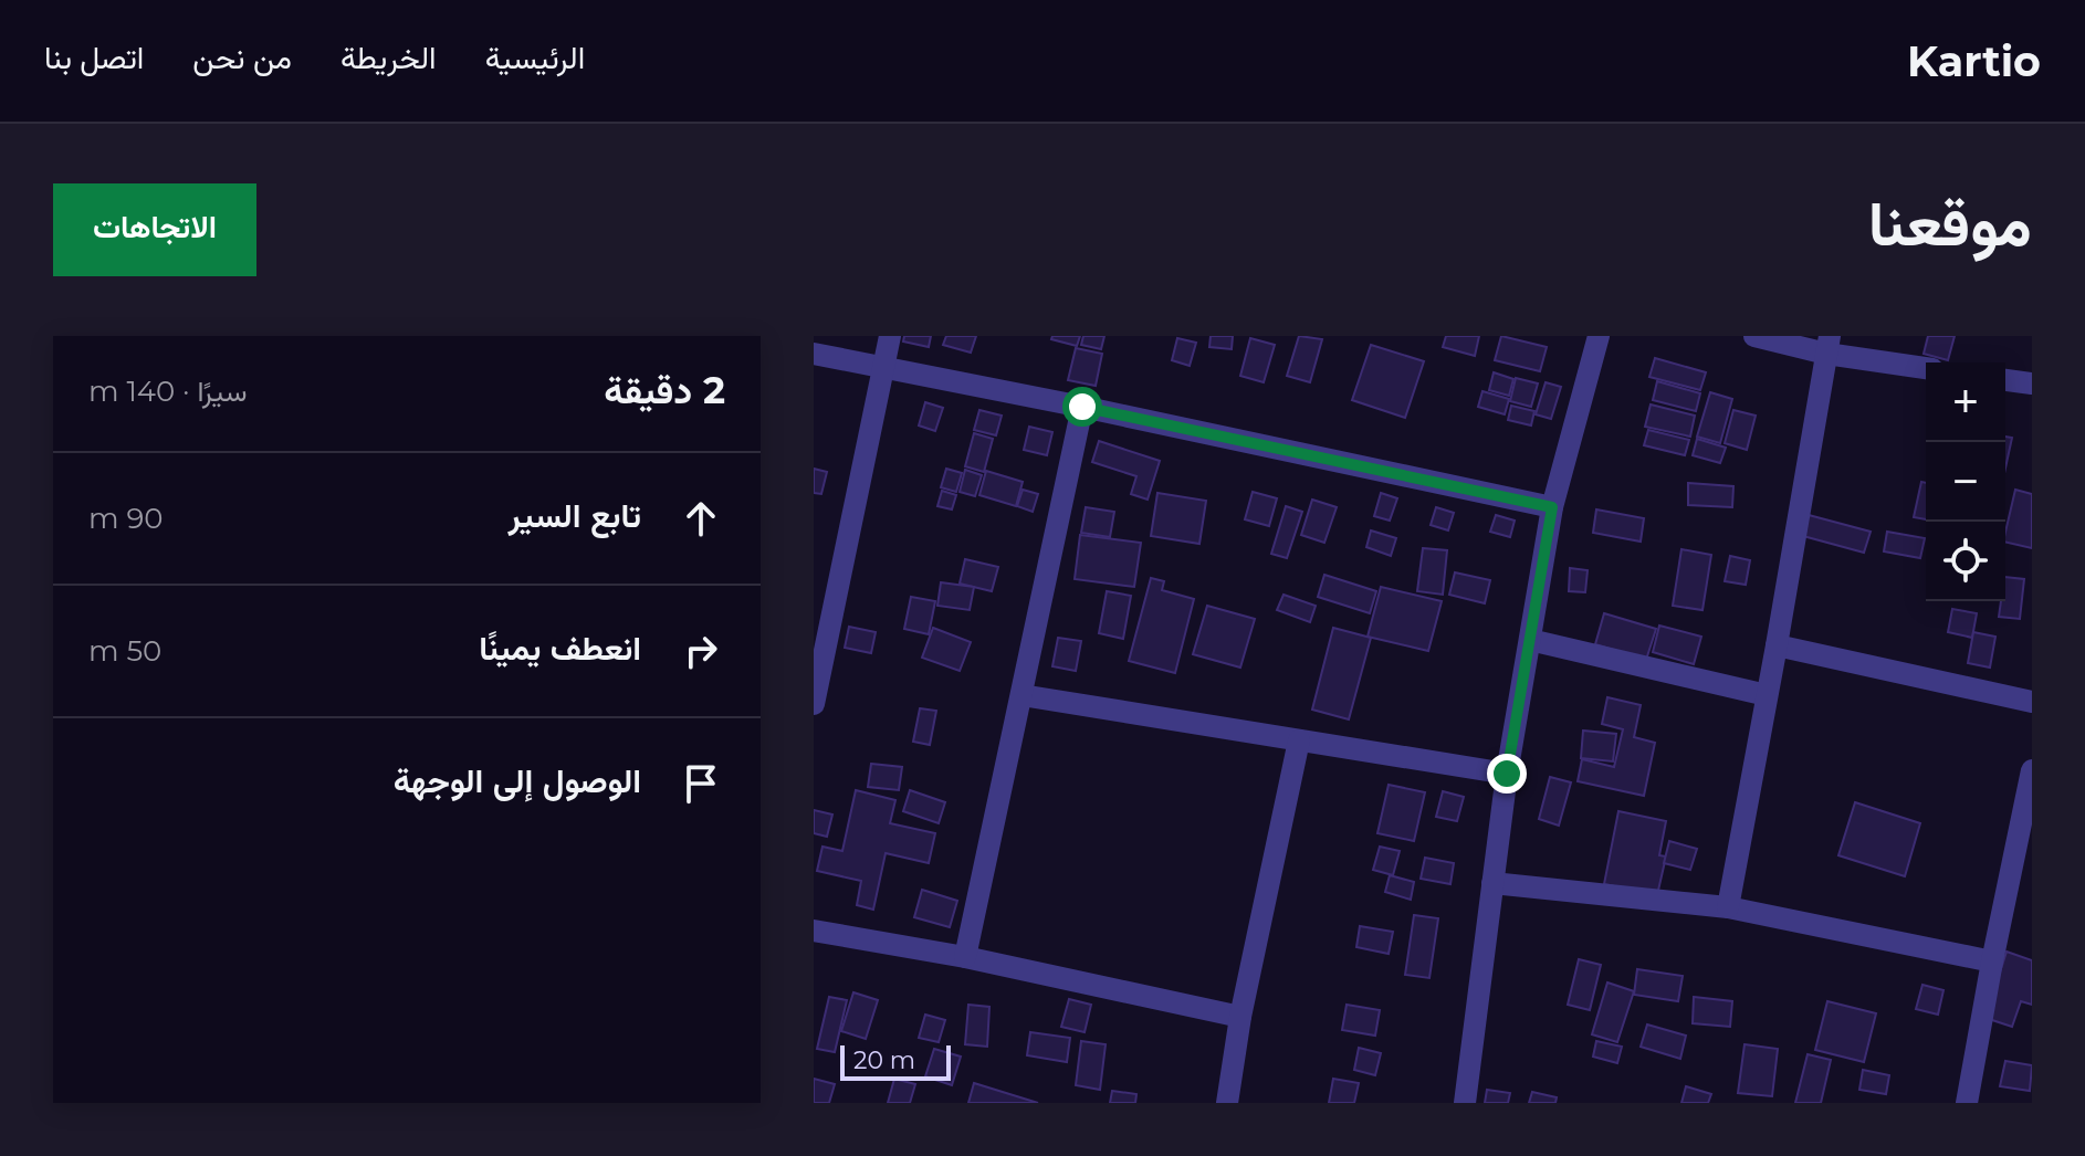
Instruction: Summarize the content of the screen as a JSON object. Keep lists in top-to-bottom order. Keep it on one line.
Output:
{"scale_bar":"20 m","page":{"header":"Kartio","nav":["الرئيسية","الخريطة","من نحن","اتصل بنا"],"title":"موقعنا","buttons":"الاتجاهات","heading":["2 دقيقة","سيرًا · 140 m"],"map_buttons":["+","−"],"list":[["تابع السير","90 m"],["انعطف يمينًا","50 m"],"الوصول إلى الوجهة"],"scale":"20 m"}}
